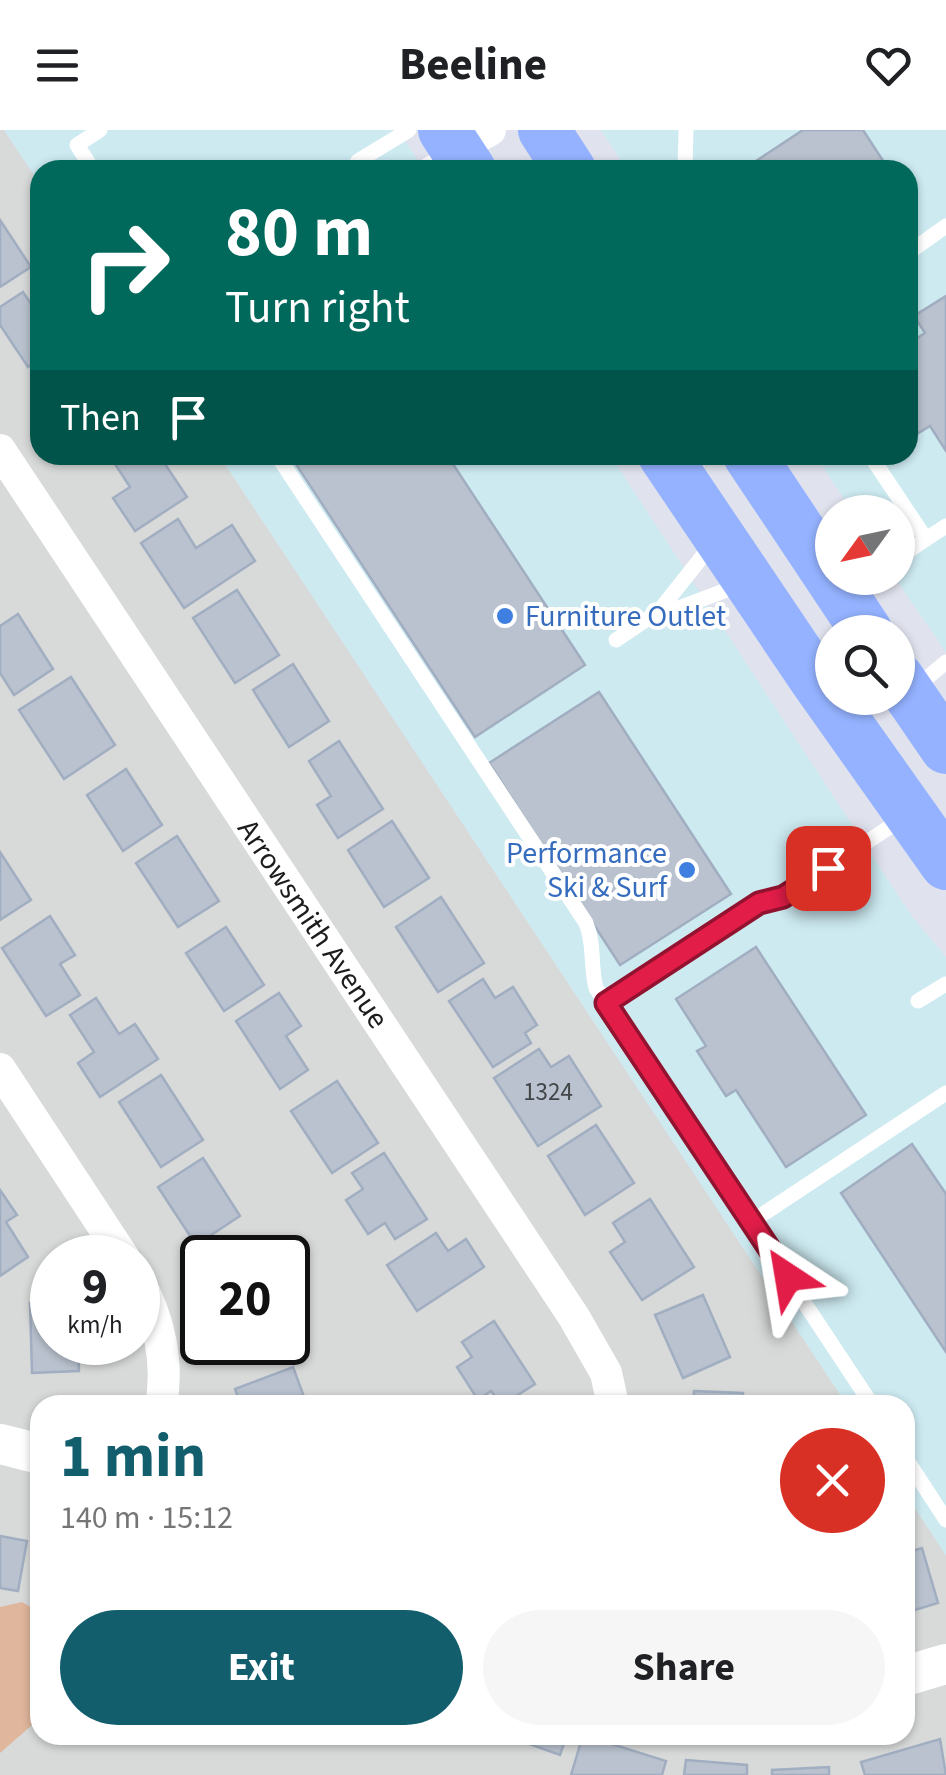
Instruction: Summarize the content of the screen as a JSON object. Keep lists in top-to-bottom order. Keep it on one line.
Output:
{"streets":{"street":["Arrowsmith Avenue"]},"places":["Furniture Outlet","Performance Ski & Surf"],"house_numbers":["1324"],"north":"bottom left","page":{"header":"Beeline","turn":["80 m","Turn right"],"then":"Then","speed":"9 km/h","limit":"20","heading":["1 min","140 m · 15:12"],"buttons":["Exit","Share"]}}
